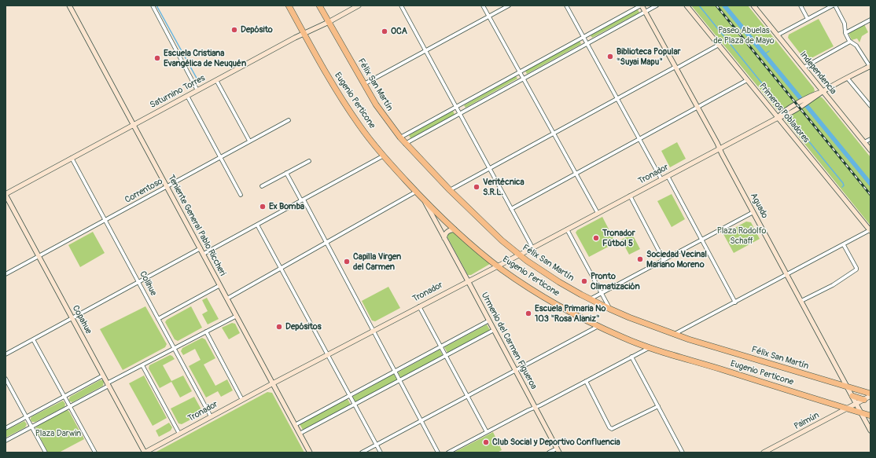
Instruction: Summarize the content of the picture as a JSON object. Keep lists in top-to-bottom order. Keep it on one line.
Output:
{"streets":{"highway":["Félix San Martín","Eugenio Perticone"],"street":["Independencia","Saturnino Torres","Primeros Pobladores","Tronador","Correntoso","Aguado","Teniente General Pablo Riccheri","Colihue","Copahue","Urmenio del Carmen Figueroa","Paimún"]},"crossings":[["Independencia","Tronador"],["Félix San Martín","Saturnino Torres"],["Félix San Martín","Tronador"],["Félix San Martín","Aguado"],["Félix San Martín","Paimún"],["Saturnino Torres","Eugenio Perticone"],["Saturnino Torres","Teniente General Pablo Riccheri"],["Saturnino Torres","Colihue"],["Saturnino Torres","Copahue"],["Eugenio Perticone","Tronador"],["Eugenio Perticone","Aguado"],["Eugenio Perticone","Urmenio del Carmen Figueroa"],["Eugenio Perticone","Paimún"],["Primeros Pobladores","Tronador"],["Tronador","Aguado"],["Tronador","Teniente General Pablo Riccheri"],["Tronador","Colihue"],["Tronador","Copahue"],["Tronador","Urmenio del Carmen Figueroa"],["Correntoso","Teniente General Pablo Riccheri"],["Correntoso","Colihue"],["Correntoso","Copahue"],["Aguado","Paimún"]],"parks":["Paseo Abuelas de Plaza de Mayo","Plaza Rodolfo Schaff","Plaza Darwin"],"places":["Depósito","OCA","Biblioteca Popular \"Suyai Mapu\"","Escuela Cristiana Evangélica de Neuquén","Veritécnica S.R.L.","Ex Bomba","Tronador Fútbol 5","Sociedad Vecinal Mariano Moreno","Capilla Virgen del Carmen","Pronto Climatización","Escuela Primaria Nº 103 \"Rosa Alaniz\"","Depósitos","Club Social y Deportivo Confluencia"]}
